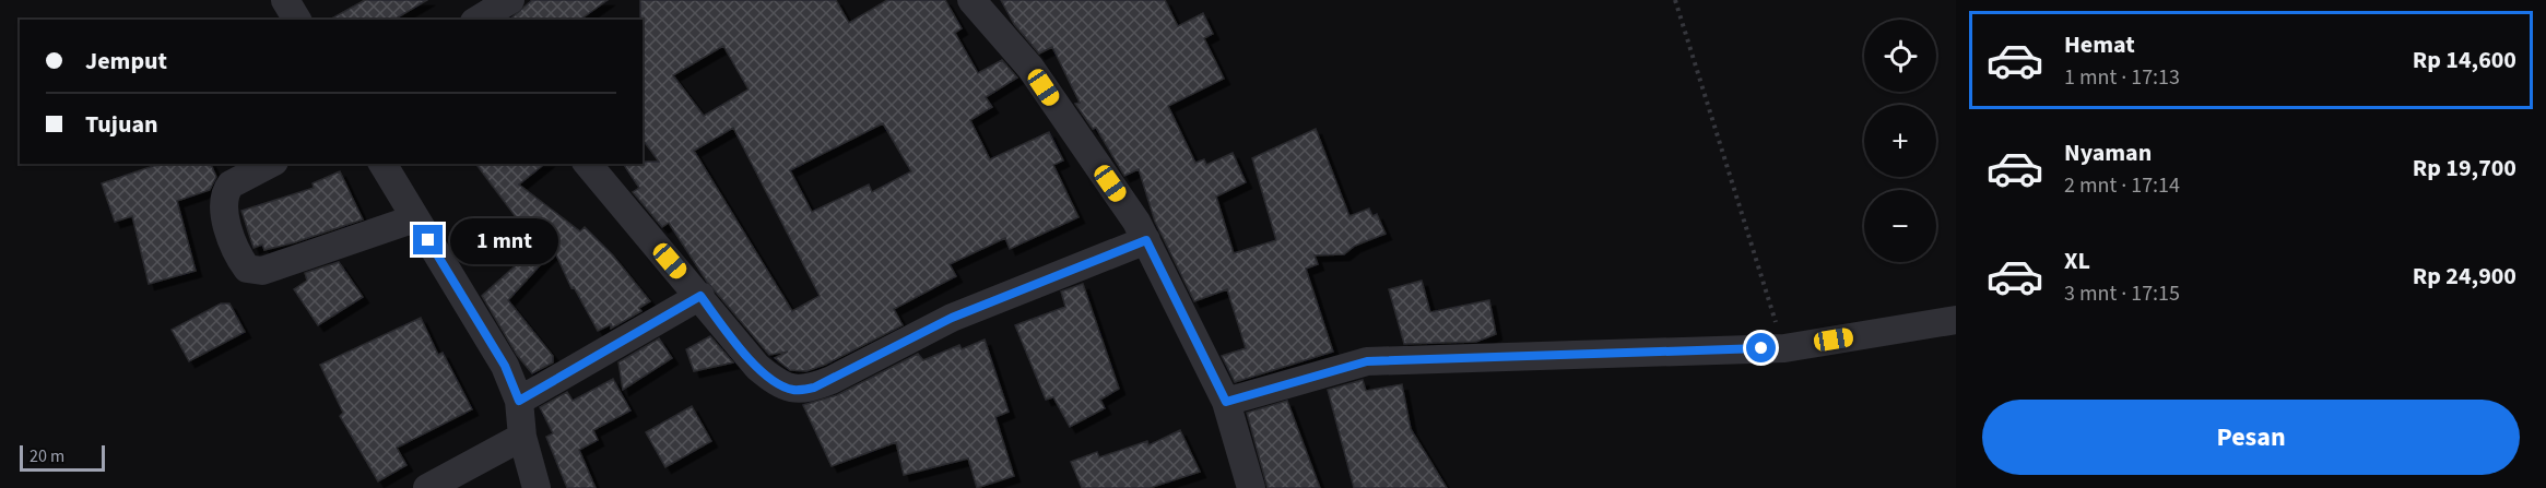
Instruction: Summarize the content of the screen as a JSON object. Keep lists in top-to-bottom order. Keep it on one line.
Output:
{"scale_bar":"20 m","page":{"list":[{"name":"Hemat","note":"1 mnt · 17:13","value":"Rp 14,600"},{"name":"Nyaman","note":"2 mnt · 17:14","value":"Rp 19,700"},{"name":"XL","note":"3 mnt · 17:15","value":"Rp 24,900"}],"map_buttons":["+","−"],"banner":["Jemput","Tujuan"],"bubble":"1 mnt","buttons":"Pesan","scale":"20 m"}}
